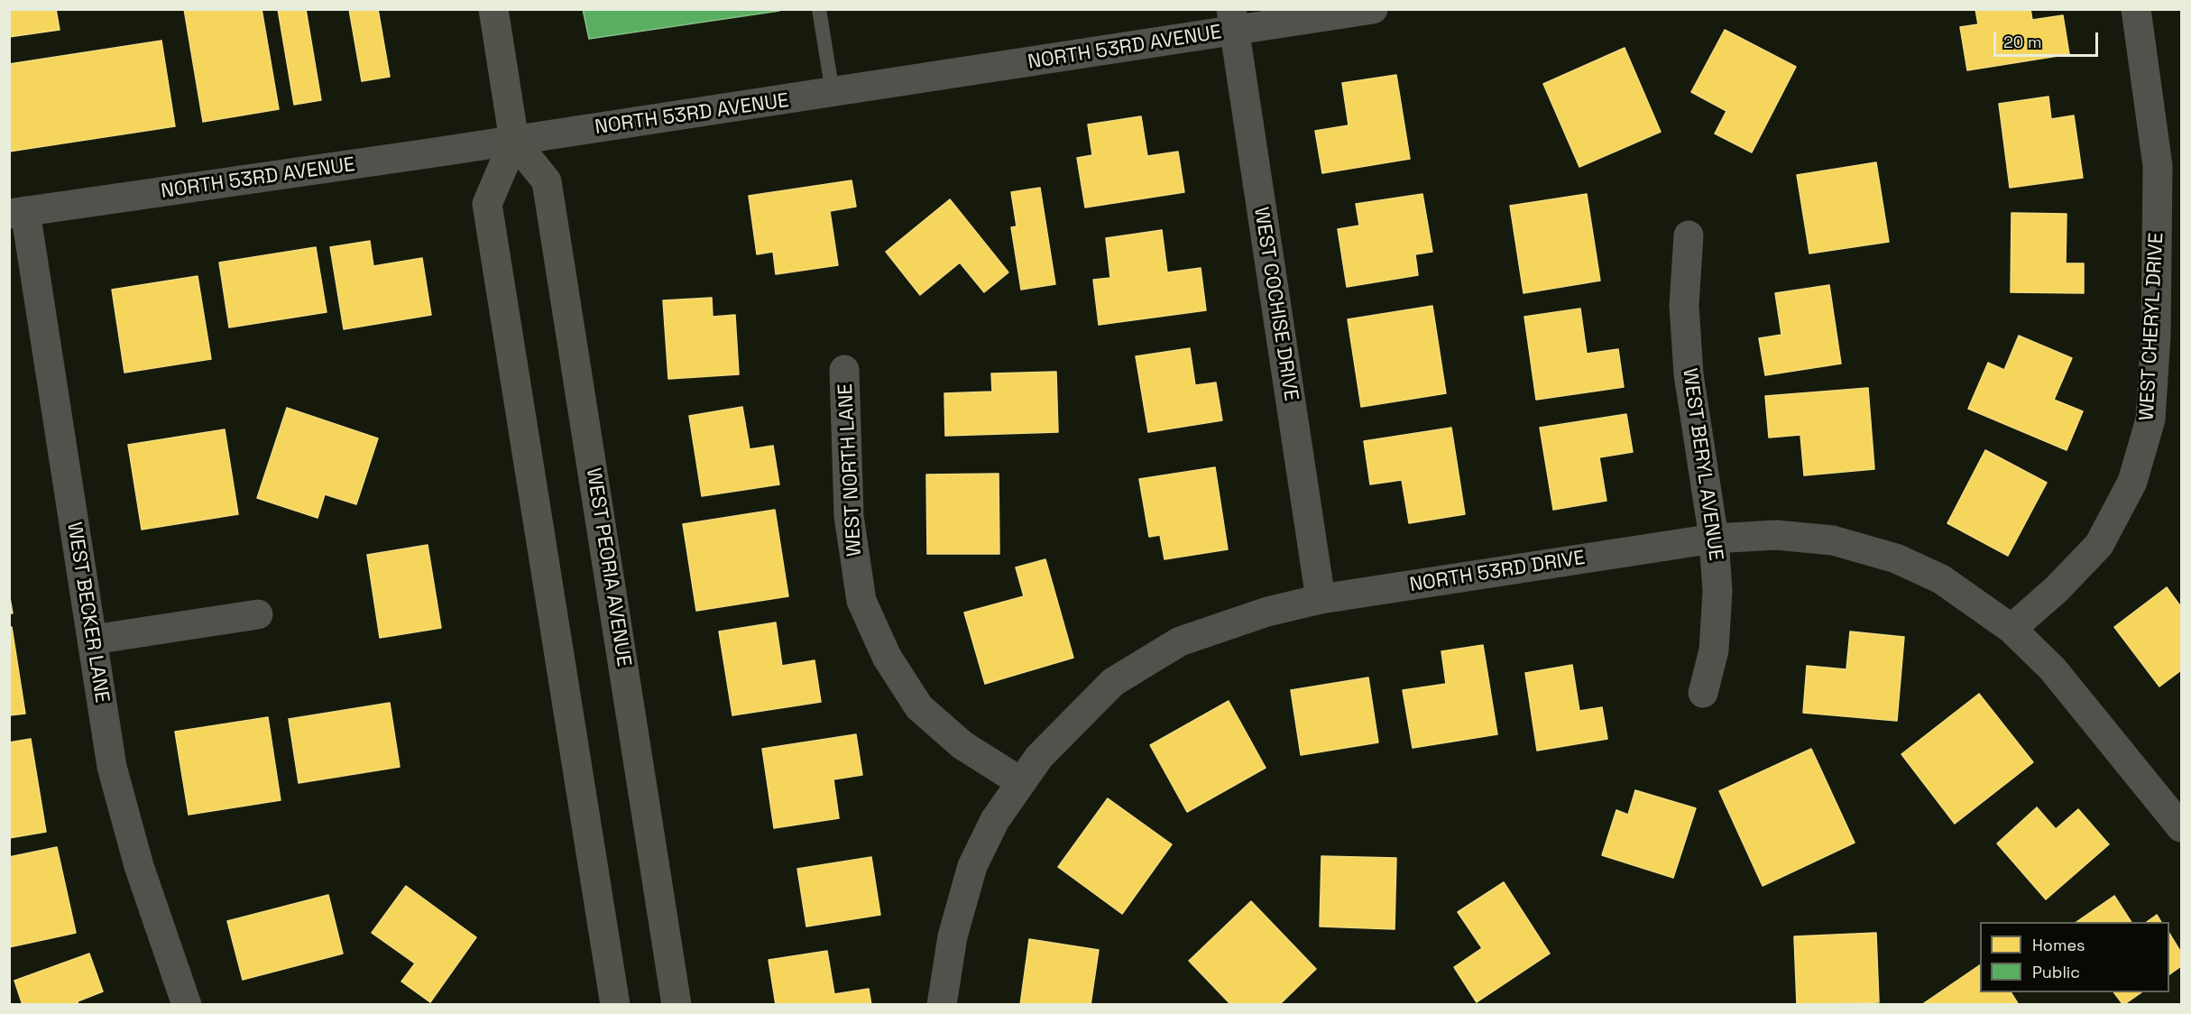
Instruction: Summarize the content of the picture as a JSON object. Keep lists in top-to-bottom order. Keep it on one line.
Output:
{"streets":{"main road":["WEST PEORIA AVENUE"],"street":["NORTH 53RD AVENUE","WEST COCHISE DRIVE","WEST CHERYL DRIVE","WEST BERYL AVENUE","WEST NORTH LANE","NORTH 53RD DRIVE","WEST BECKER LANE"]},"crossings":[["NORTH 53RD AVENUE","WEST COCHISE DRIVE"],["NORTH 53RD AVENUE","WEST PEORIA AVENUE"],["NORTH 53RD AVENUE","WEST BECKER LANE"],["WEST COCHISE DRIVE","NORTH 53RD DRIVE"],["WEST CHERYL DRIVE","NORTH 53RD DRIVE"],["WEST BERYL AVENUE","NORTH 53RD DRIVE"],["WEST NORTH LANE","NORTH 53RD DRIVE"]],"legend":["Homes","Public"],"scale_bar":"20 m"}
